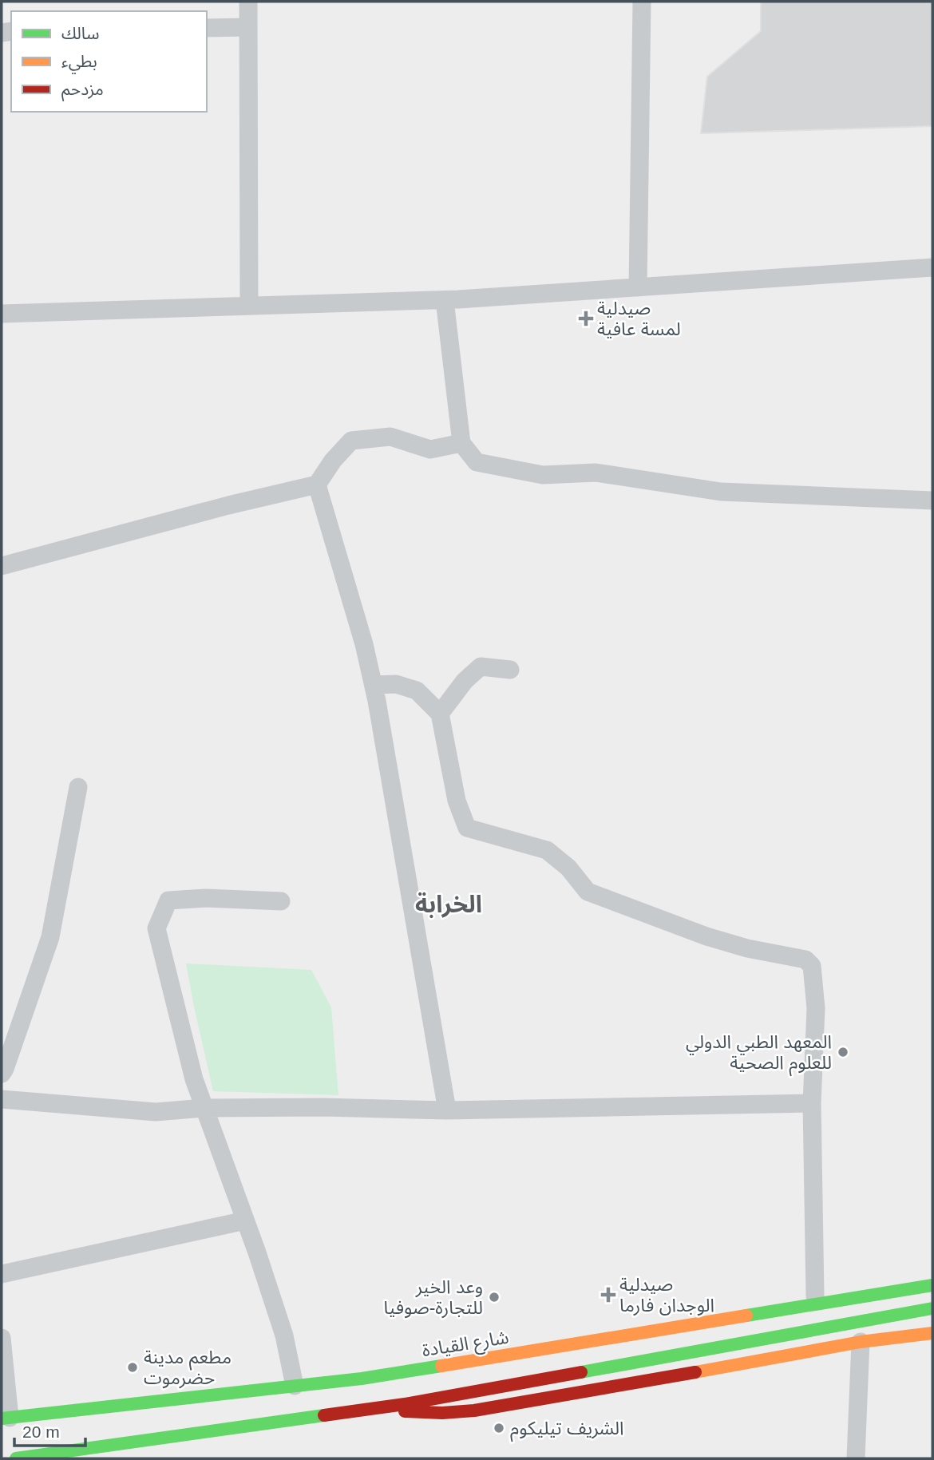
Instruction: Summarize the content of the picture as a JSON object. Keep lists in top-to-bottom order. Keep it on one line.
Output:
{"streets":{"main road":["شارع القيادة"]},"districts":["الخرابة"],"places":{"health":["صيدلية لمسة عافية","صيدلية الوجدان فارما"],"other":["المعهد الطبي الدولي للعلوم الصحية","وعد الخير للتجارة-صوفيا","مطعم مدينة حضرموت","الشريف تيليكوم"]},"legend":["سالك","بطيء","مزدحم"],"scale_bar":"20 m"}
